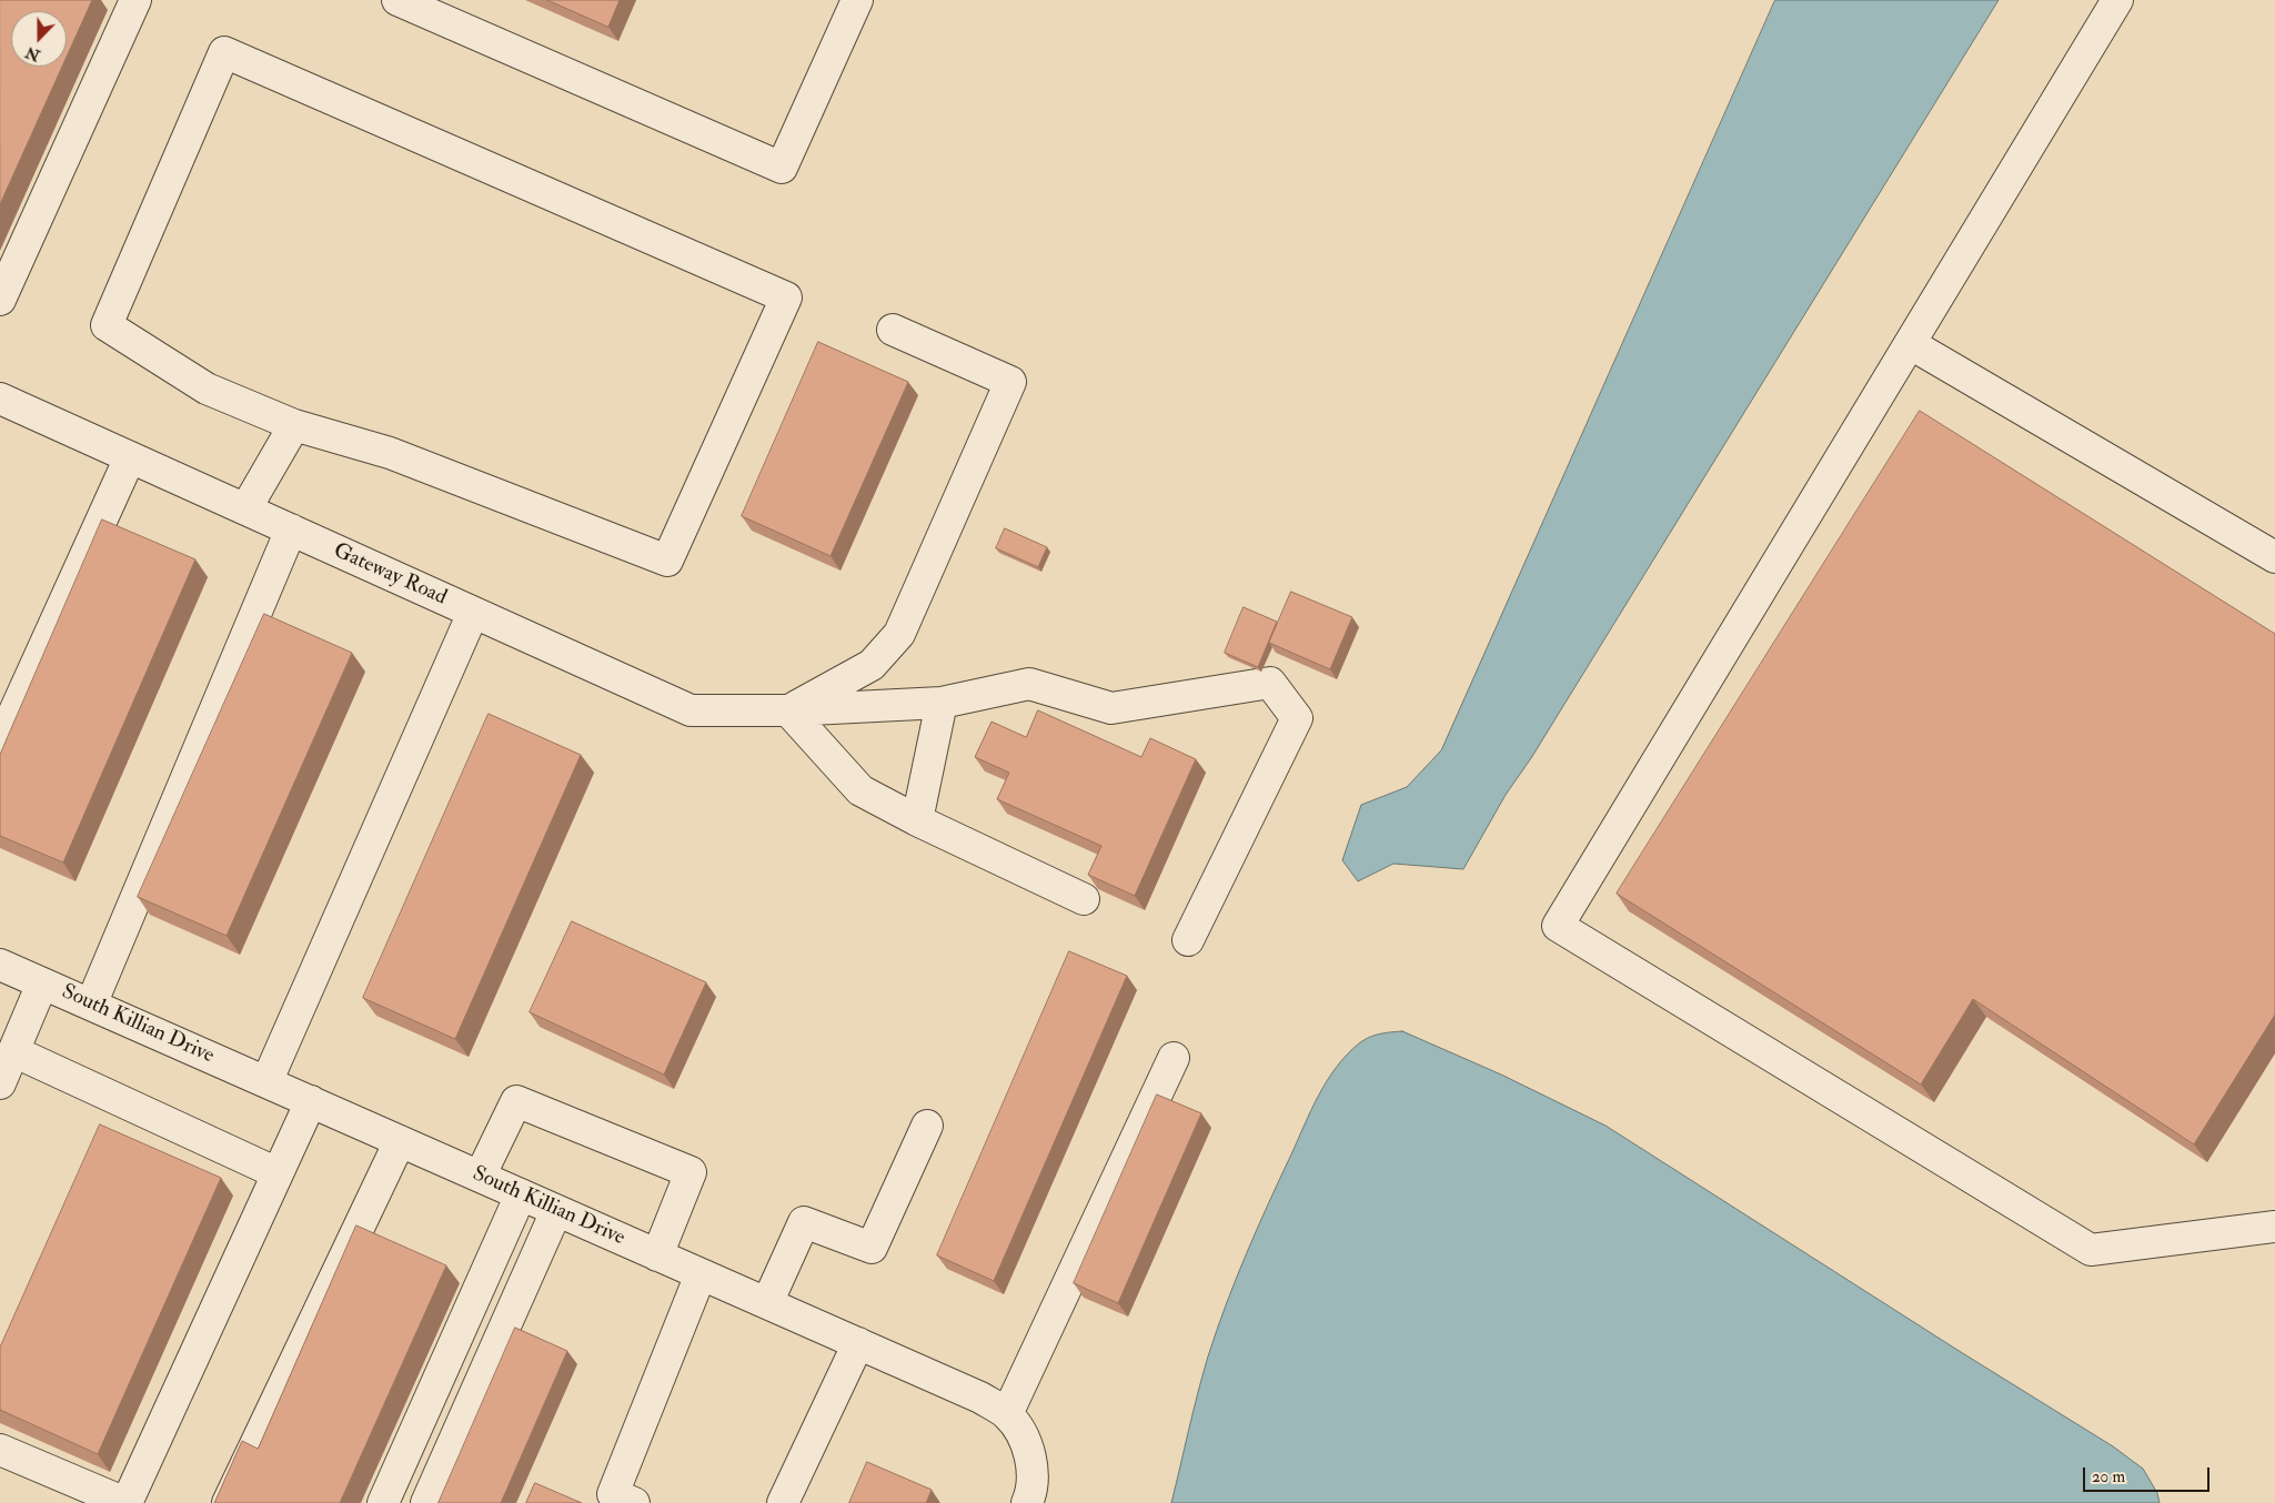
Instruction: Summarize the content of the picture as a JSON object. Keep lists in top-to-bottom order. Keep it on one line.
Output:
{"streets":{"street":["Gateway Road","South Killian Drive"]},"scale_bar":"20 m","north":"bottom"}
